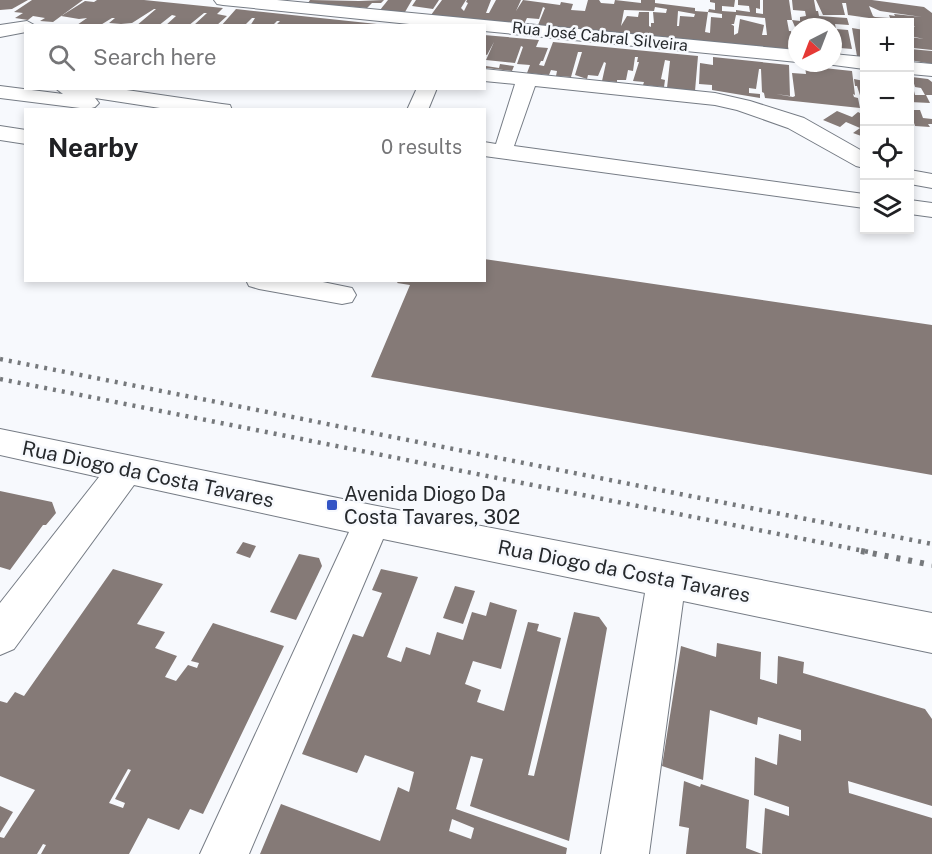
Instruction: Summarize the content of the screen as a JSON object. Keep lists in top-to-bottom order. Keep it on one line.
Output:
{"streets":{"street":["Rua José Cabral Silveira","Rua Diogo da Costa Tavares"]},"places":{"transit":["Avenida Diogo Da Costa Tavares, 302"]},"north":"bottom left","page":{"map_buttons":["+","−"],"search":"Search here","heading":["Nearby","0 results"]}}
